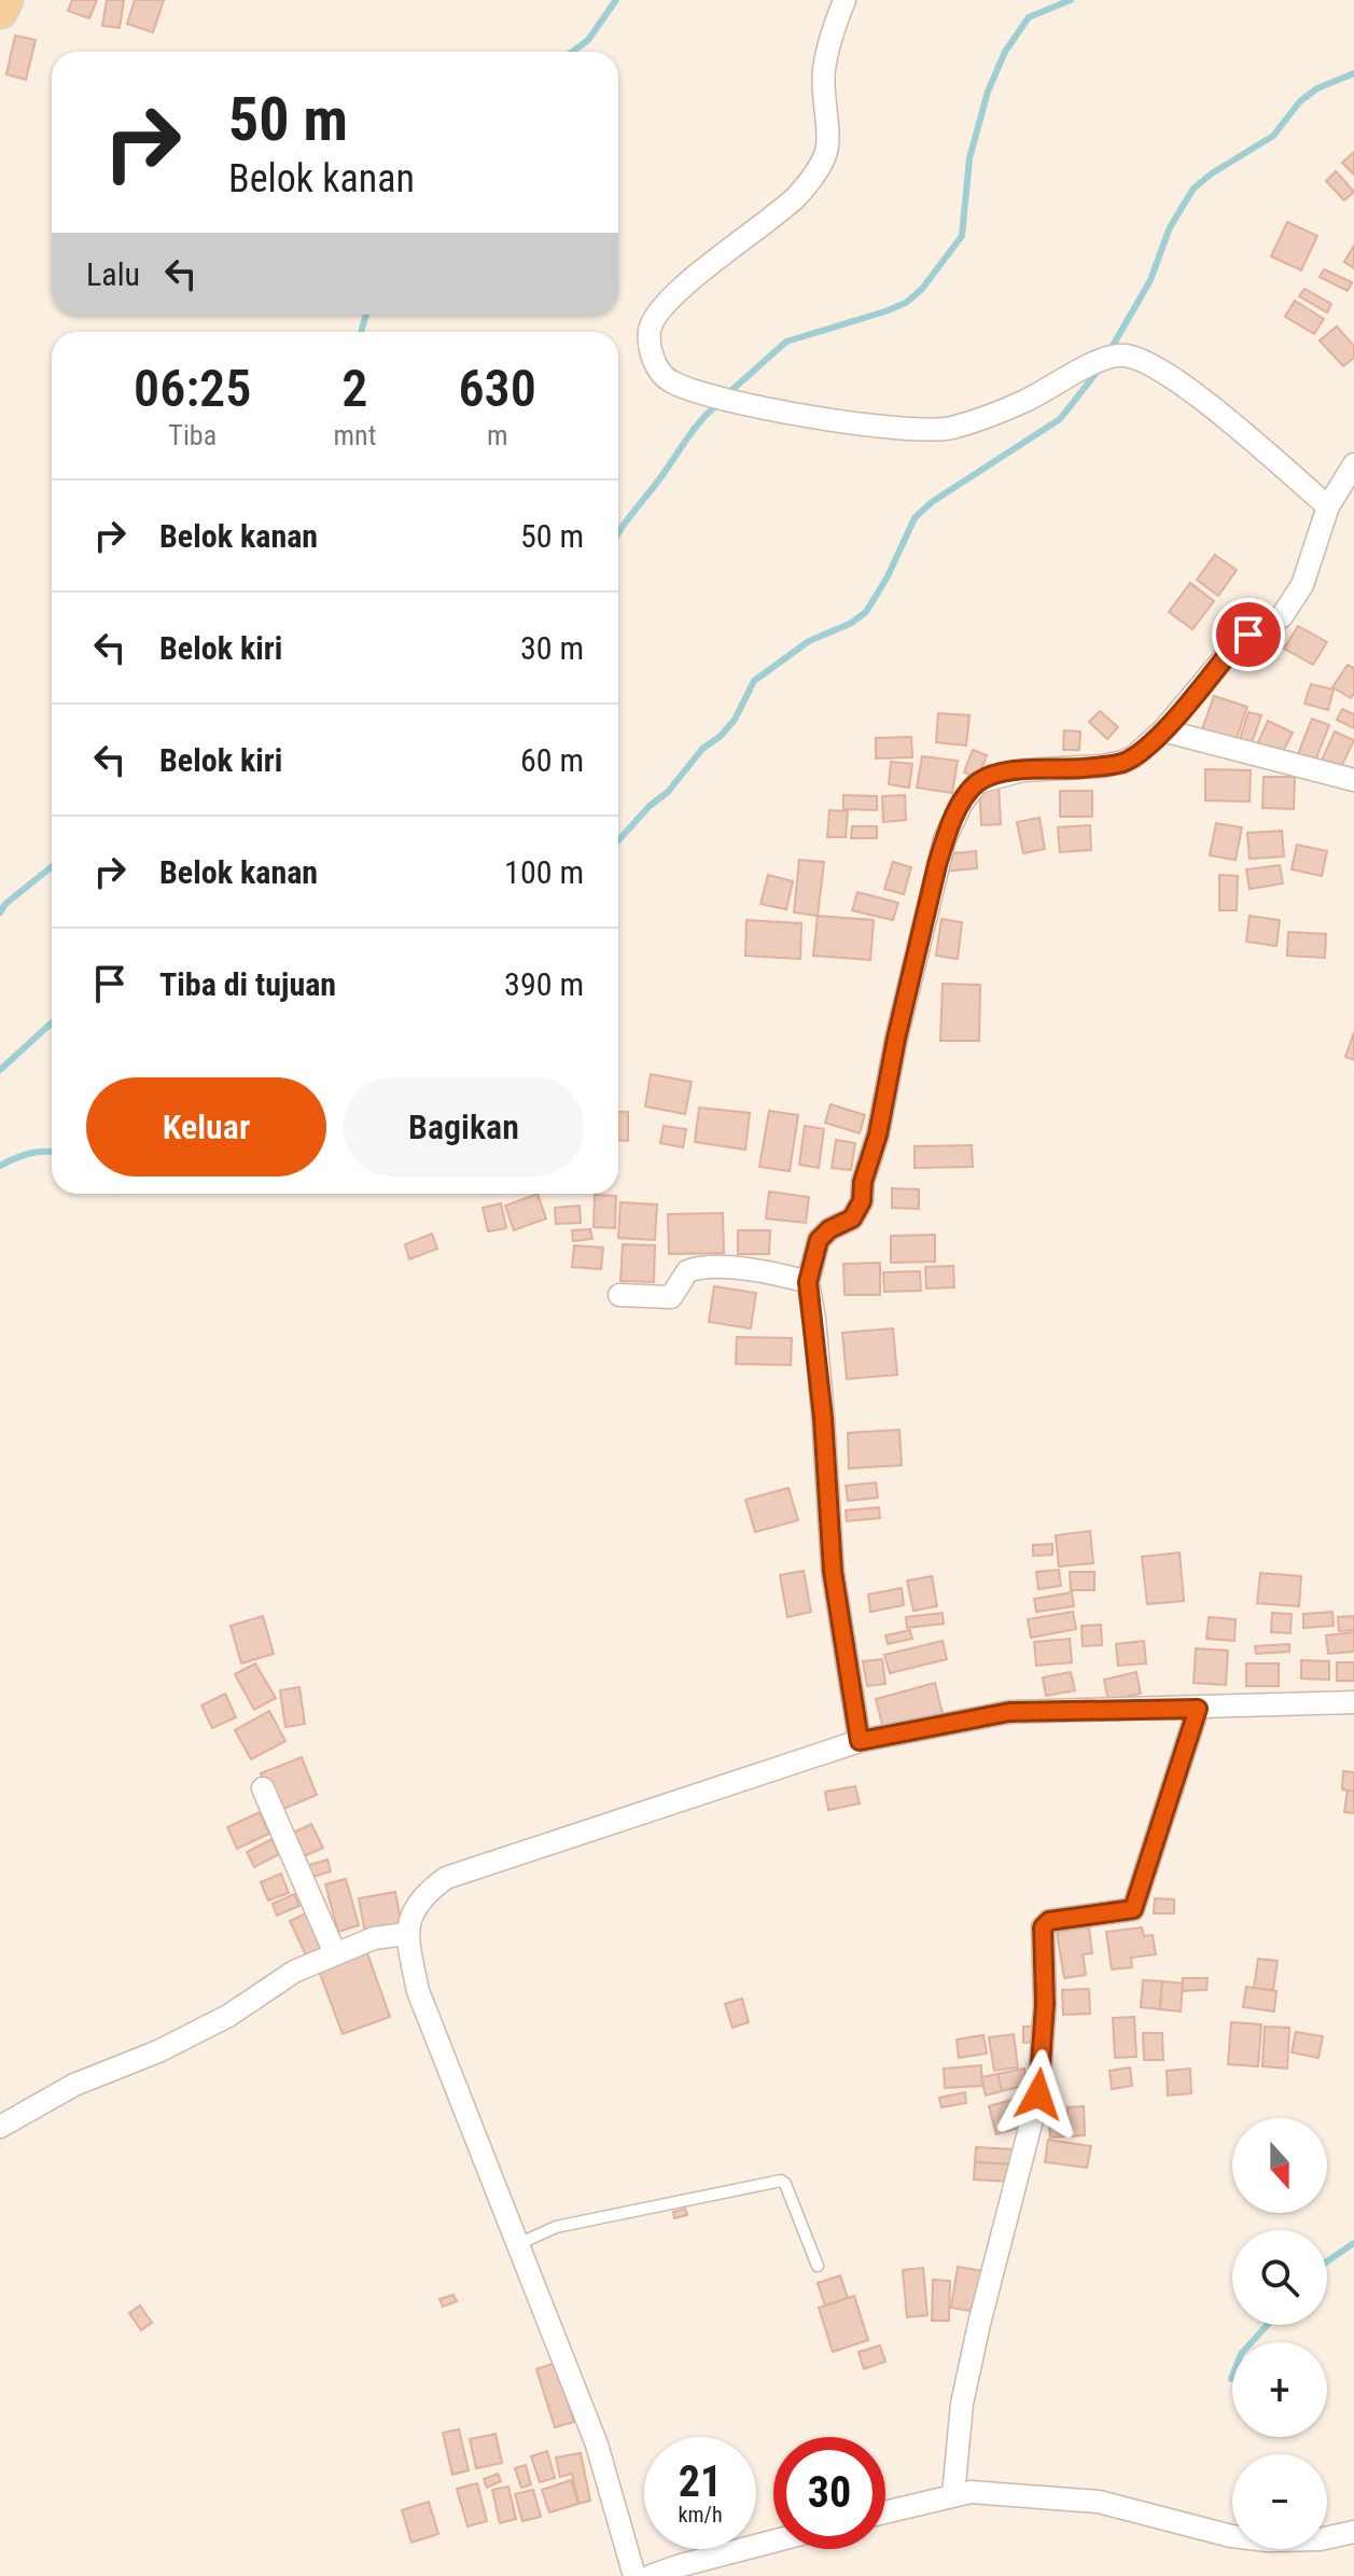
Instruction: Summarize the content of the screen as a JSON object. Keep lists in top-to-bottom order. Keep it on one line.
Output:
{"north":"bottom","page":{"turn":["50 m","Belok kanan"],"then":"Lalu","eta":["06:25","Tiba","2","mnt","630","m"],"list":[{"name":"Belok kanan","value":"50 m"},{"name":"Belok kiri","value":"30 m"},{"name":"Belok kiri","value":"60 m"},{"name":"Belok kanan","value":"100 m"},{"name":"Tiba di tujuan","value":"390 m"}],"buttons":["Keluar","Bagikan"],"map_buttons":["+","−"],"speed":"21 km/h","limit":"30"}}
